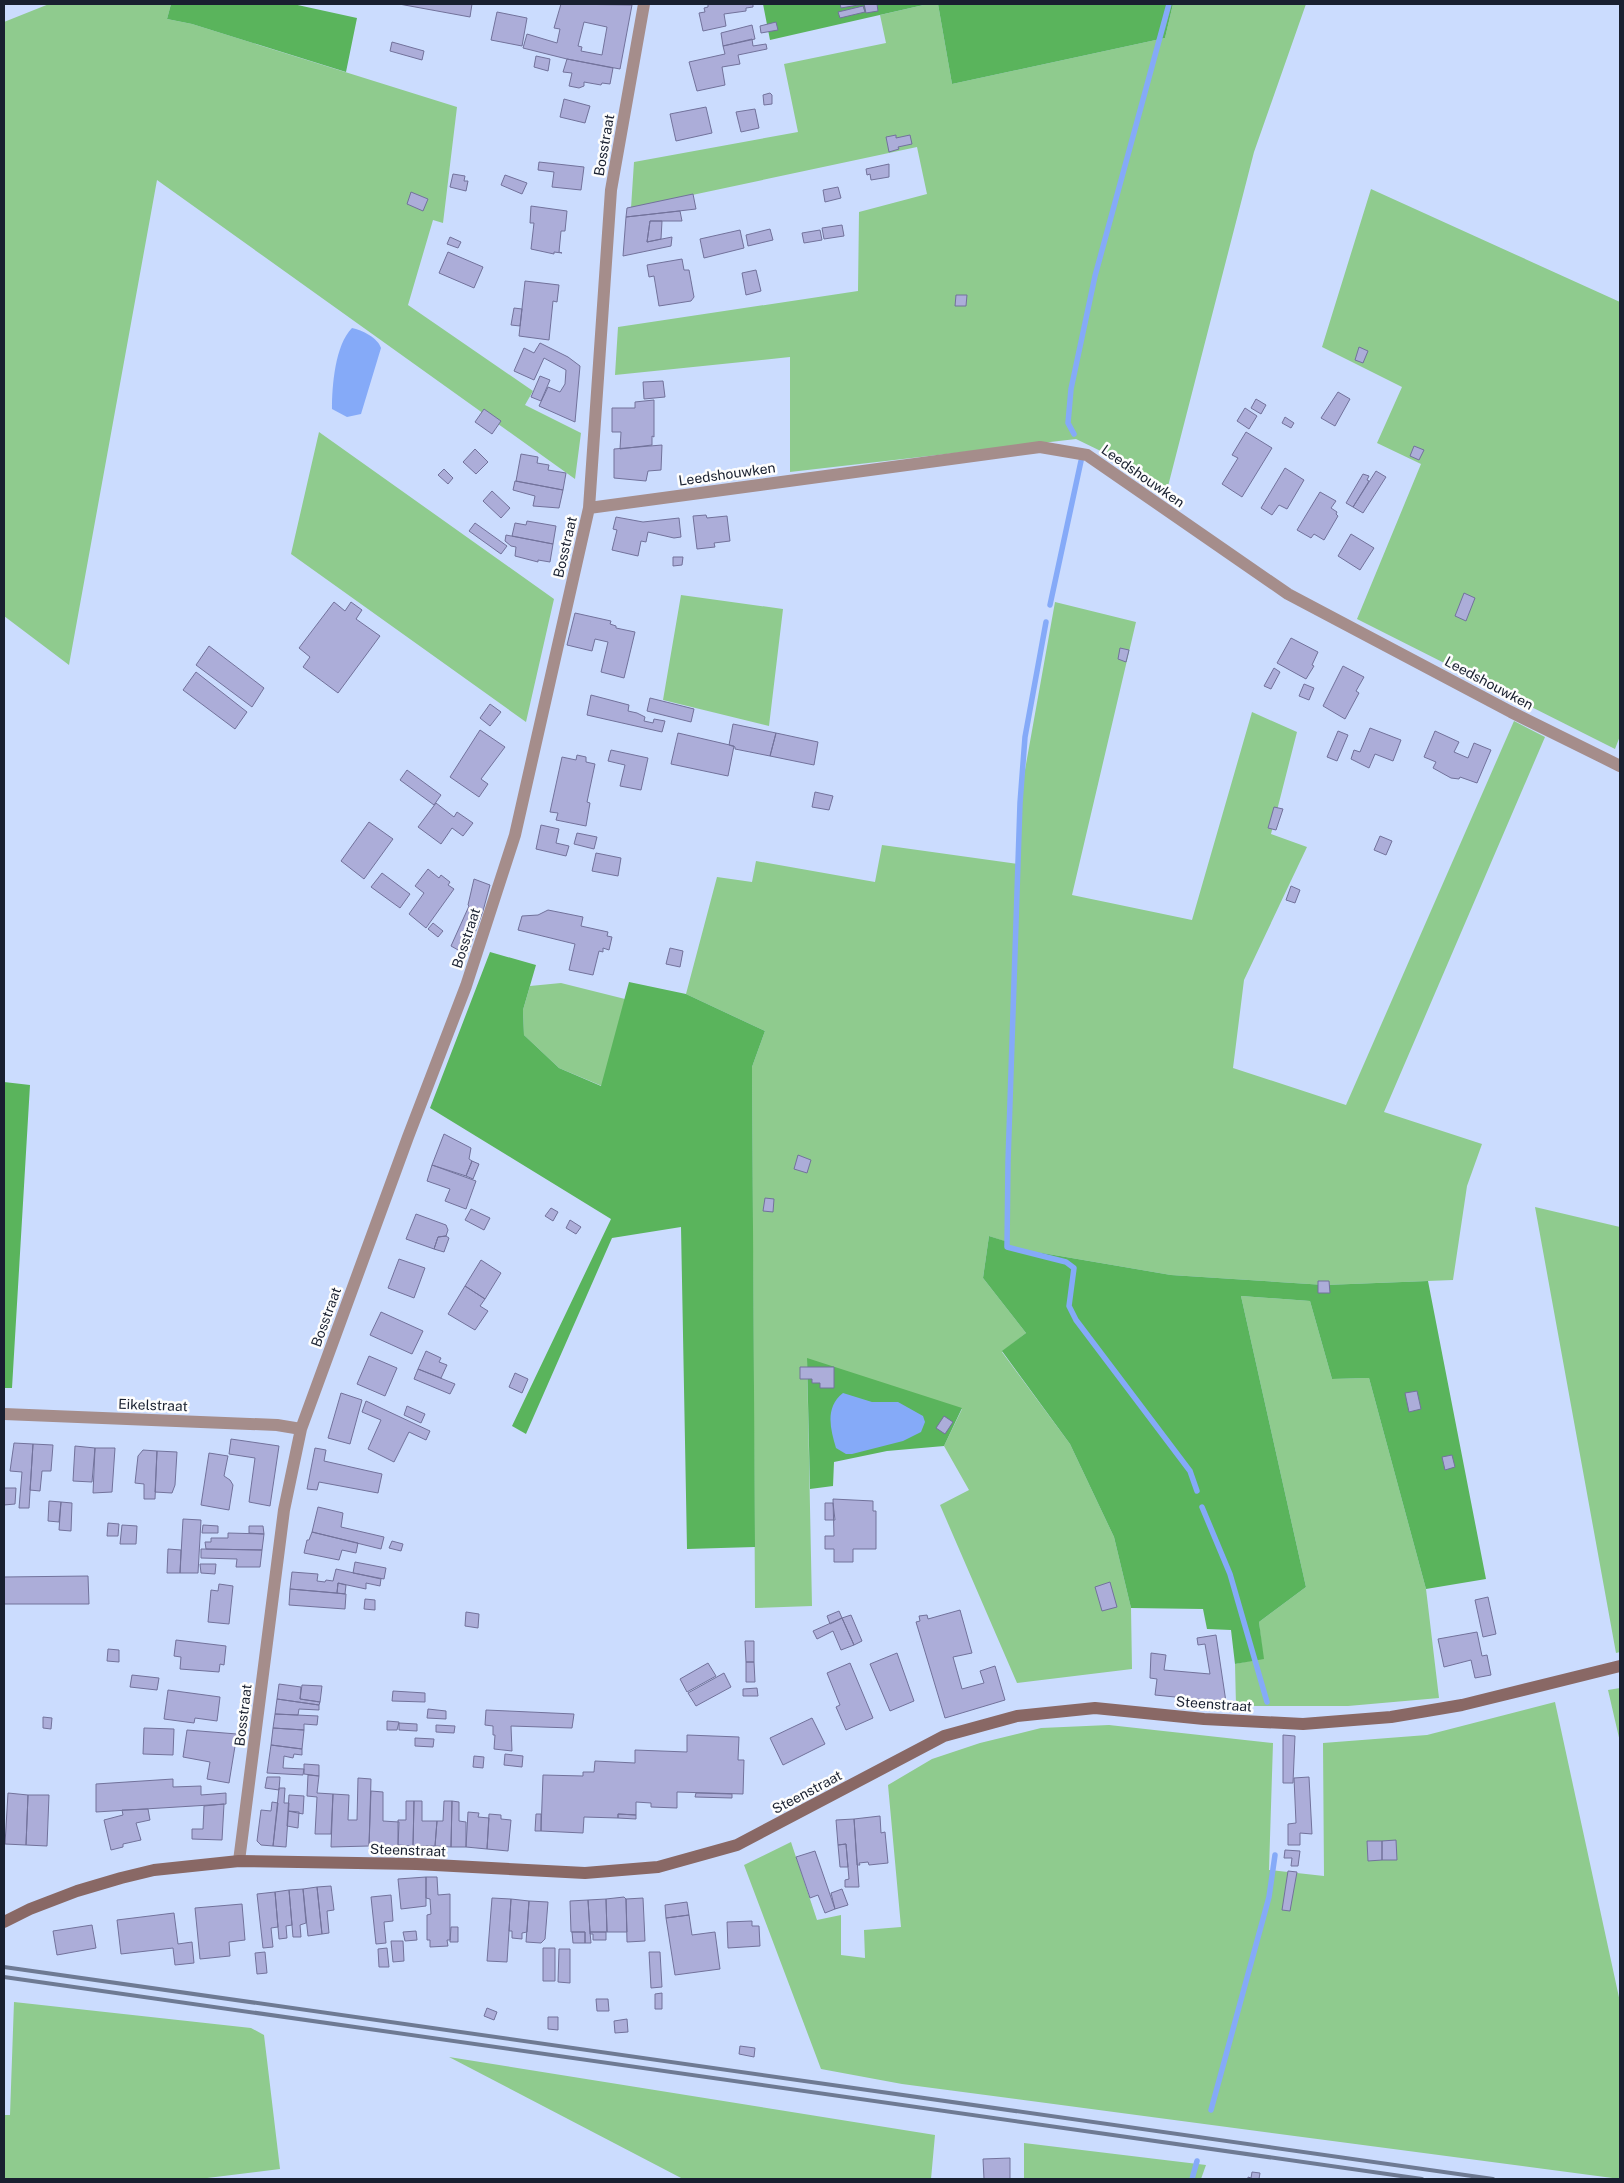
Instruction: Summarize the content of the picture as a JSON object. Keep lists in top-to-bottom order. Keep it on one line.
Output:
{"streets":{"street":["Bosstraat","Leedshouwken","Eikelstraat","Steenstraat"]},"crossings":[["Bosstraat","Leedshouwken"],["Bosstraat","Eikelstraat"],["Bosstraat","Steenstraat"]]}
